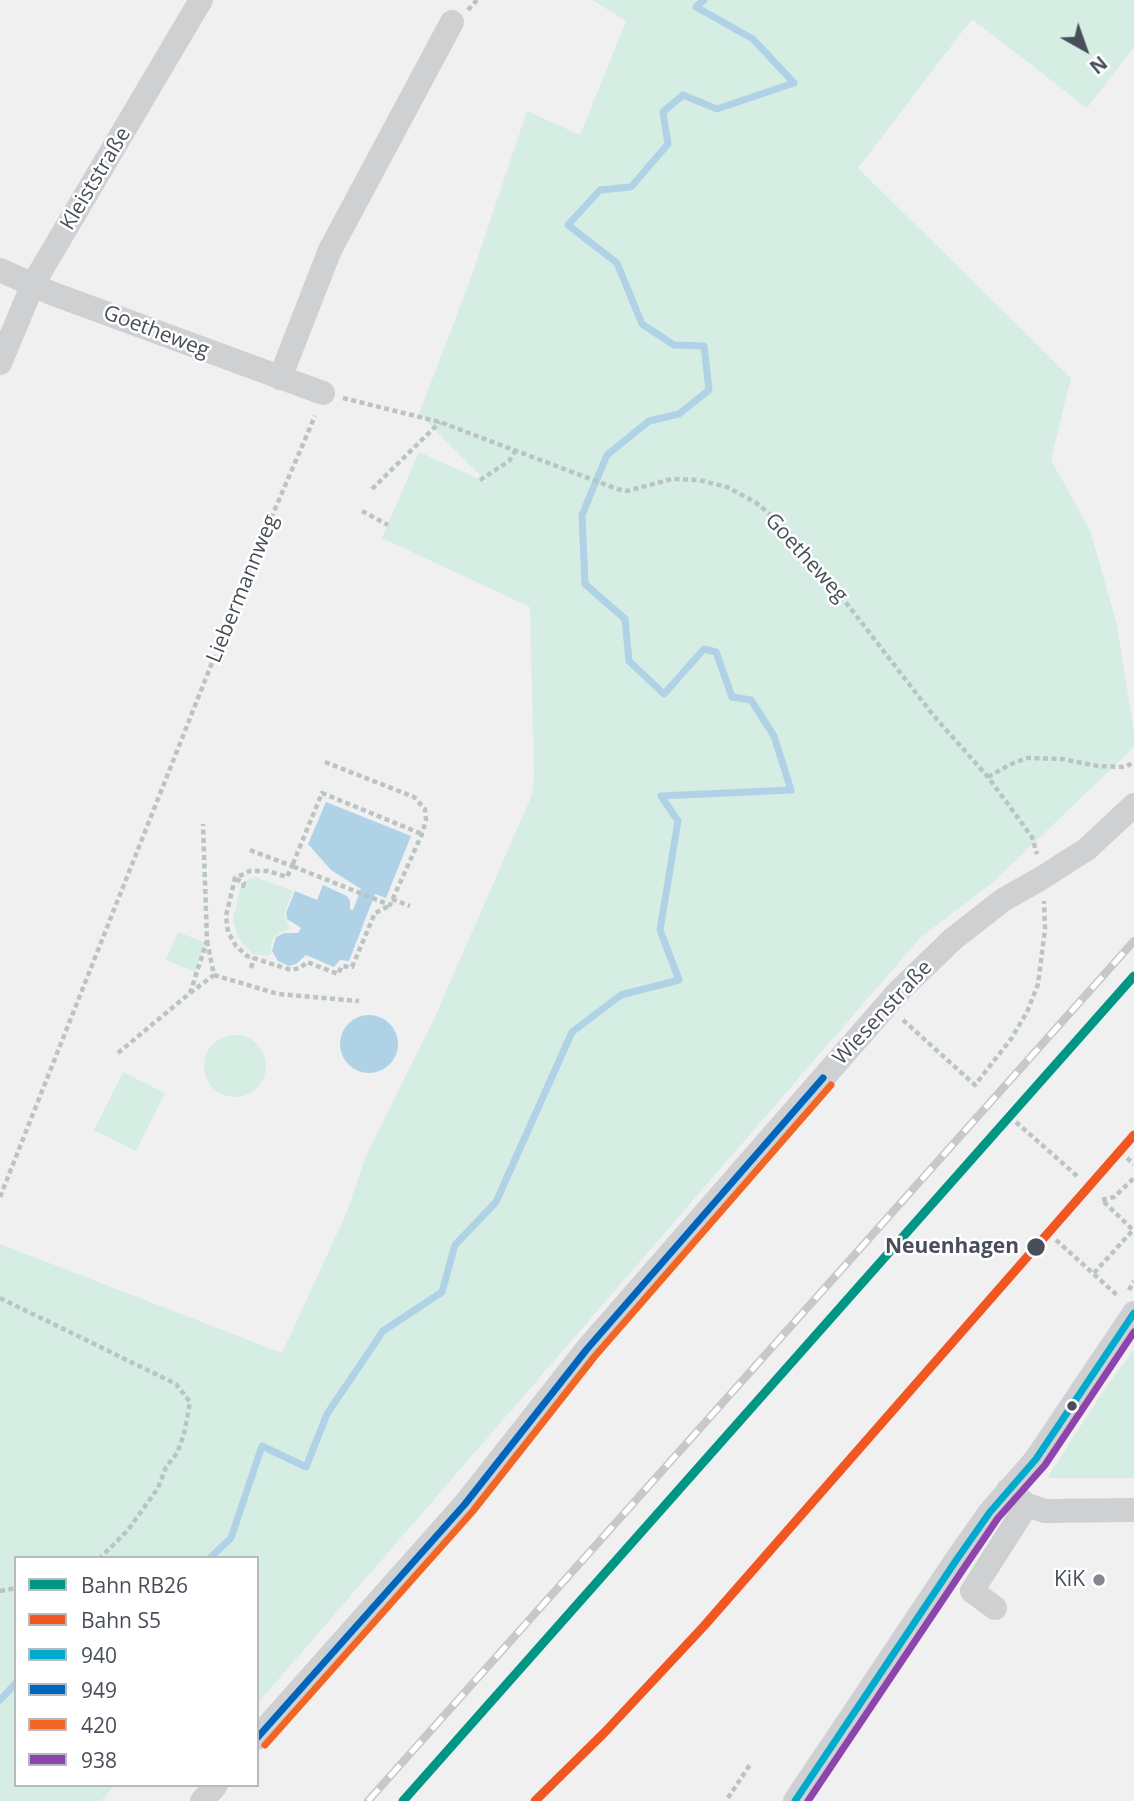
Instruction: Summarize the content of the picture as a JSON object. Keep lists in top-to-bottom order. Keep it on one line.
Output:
{"streets":{"street":["Kleiststraße","Goetheweg","Wiesenstraße"],"path":["Liebermannweg"]},"crossings":[["Kleiststraße","Goetheweg"],["Goetheweg","Liebermannweg"],["Goetheweg","Wiesenstraße"]],"places":["Neuenhagen","KiK"],"lines":["rail line RB26","transit line 949","transit line 420","rail line S5","transit line 940","transit line 938"],"legend":["Bahn RB26","Bahn S5","940","949","420","938"],"north":"bottom right"}
